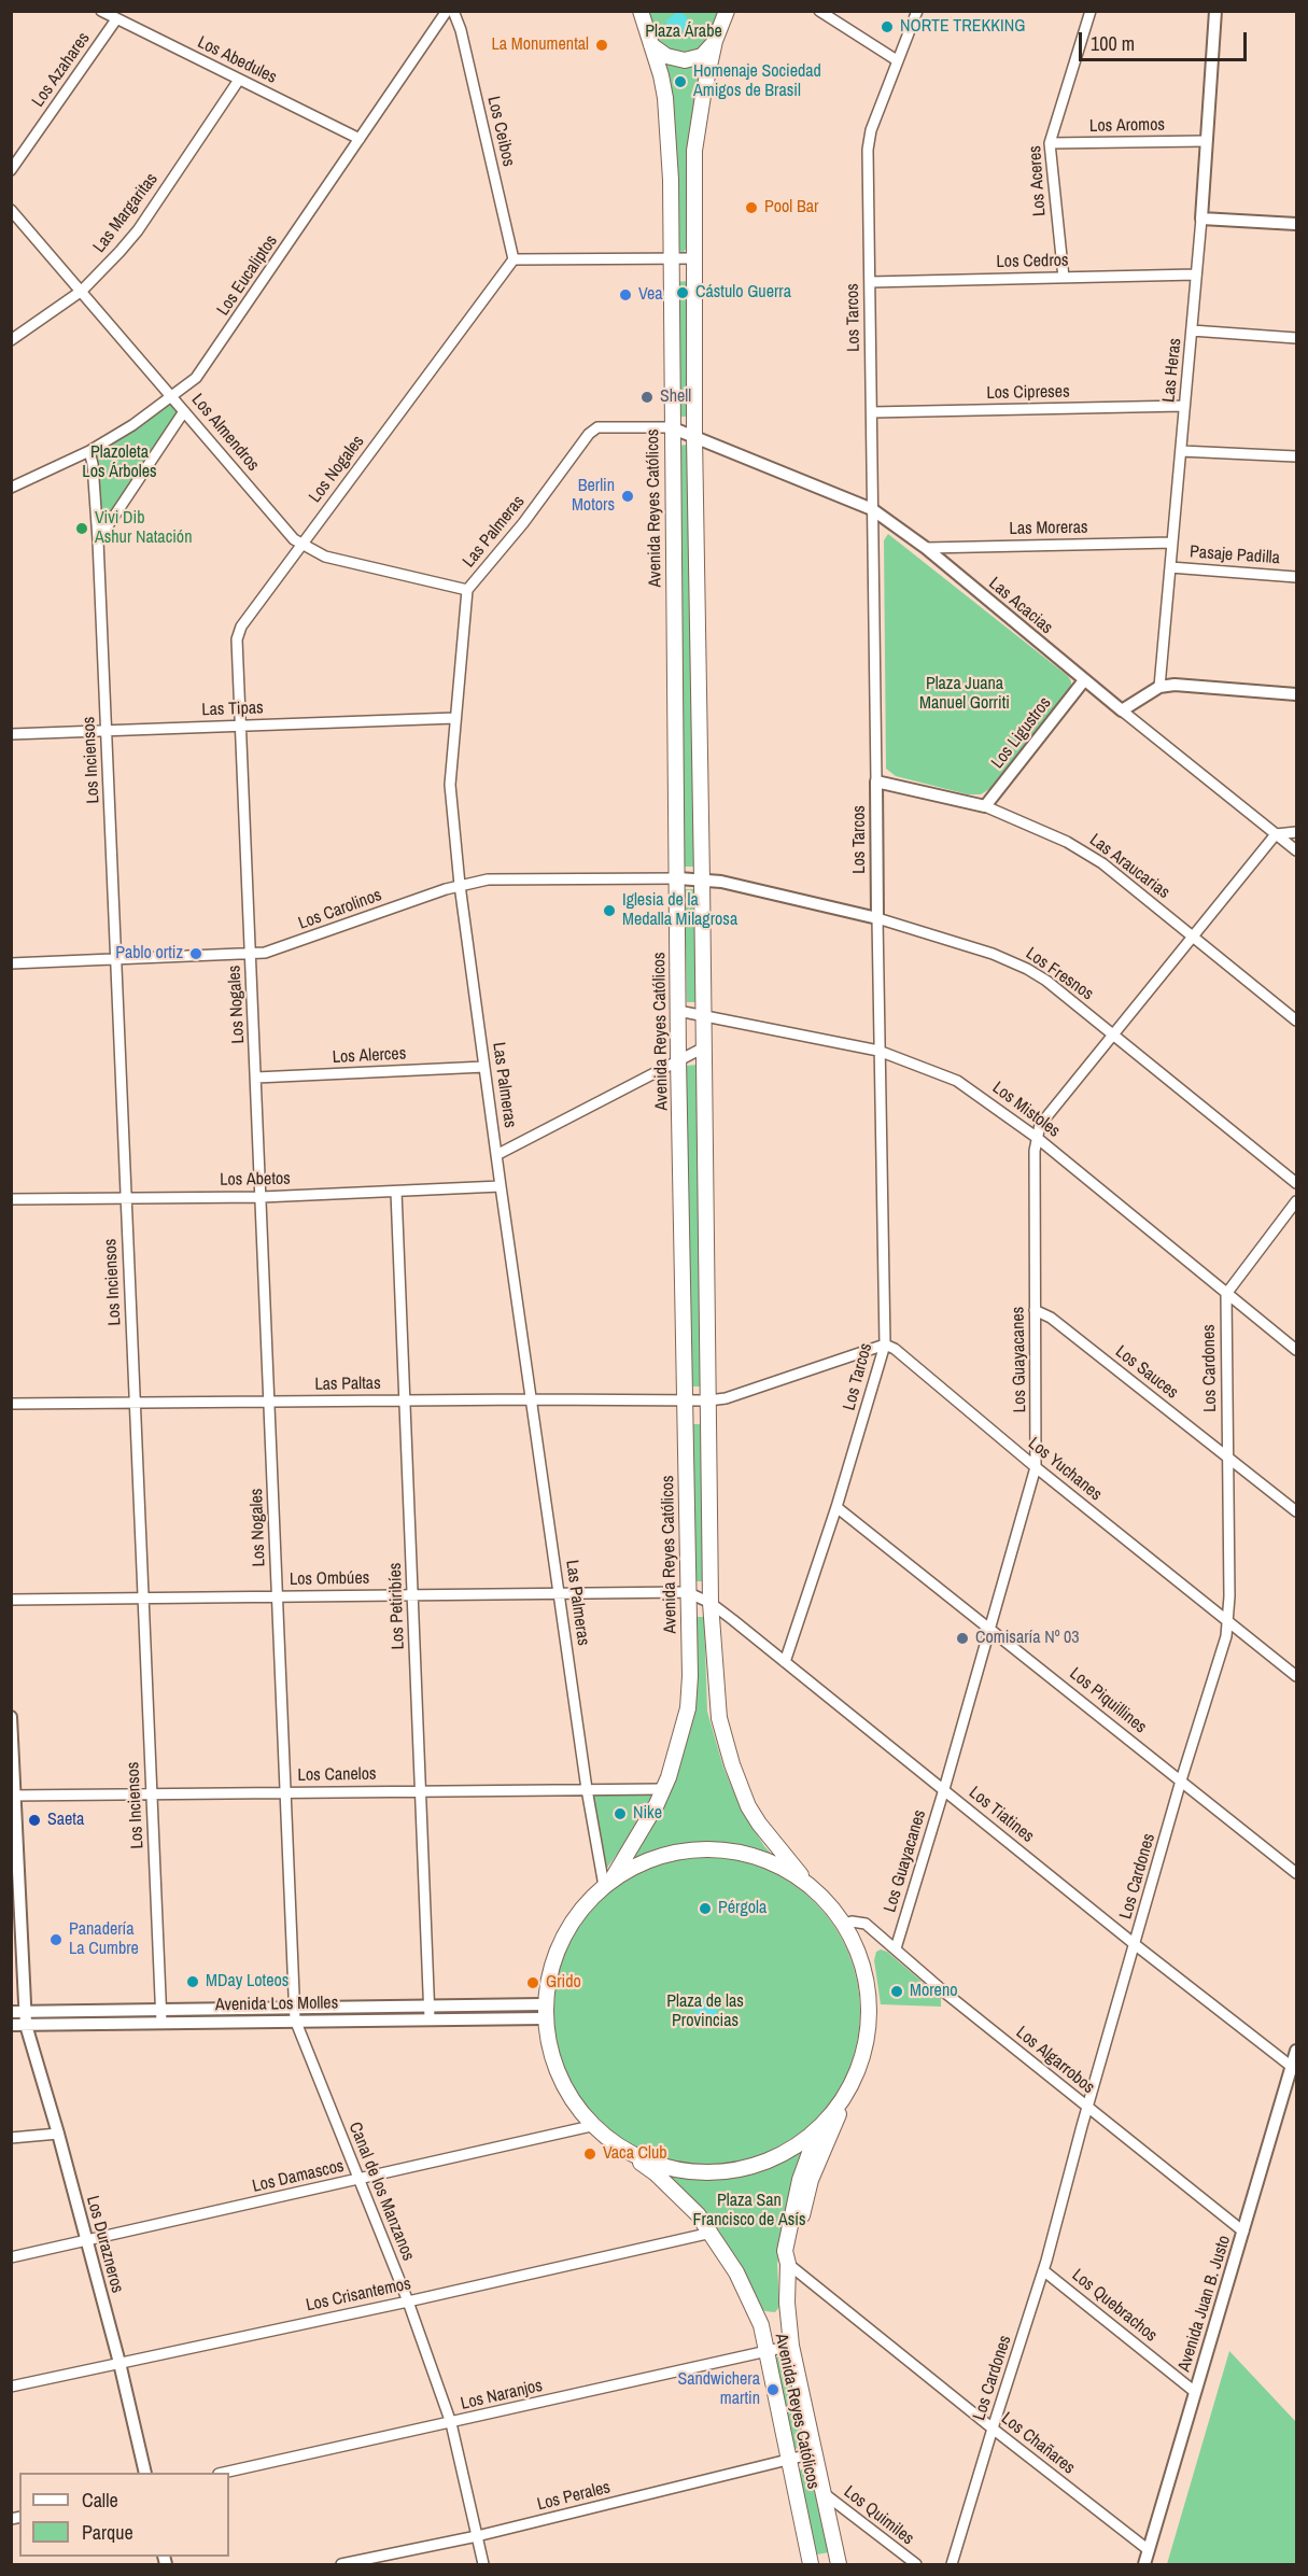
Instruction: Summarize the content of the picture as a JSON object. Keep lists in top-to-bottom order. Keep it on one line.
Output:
{"streets":{"main road":["Avenida Reyes Católicos"],"street":["Los Abedules","Los Azahares","Los Aromos","Los Ceibos","Los Aceres","Las Margaritas","Los Cedros","Los Eucaliptos","Los Tarcos","Las Heras","Los Cipreses","Los Almendros","Los Nogales","Las Moreras","Las Palmeras","Pasaje Padilla","Las Acacias","Las Tipas","Los Ligustros","Los Inciensos","Las Araucarias","Los Carolinos","Los Fresnos","Los Alerces","Los Mistoles","Los Abetos","Los Guayacanes","Los Cardones","Los Sauces","Las Paltas","Los Yuchanes","Los Ombúes","Los Petiribíes","Los Piquillines","Los Canelos","Los Tiatines","Avenida Los Molles","Los Algarrobos","Los Damascos","Canal de los Manzanos","Los Durazneros","Los Crisantemos","Avenida Juan B. Justo","Los Quebrachos","Los Naranjos","Los Chañares","Los Perales","Los Quimiles"]},"crossings":[["Los Abedules","Los Azahares"],["Los Abedules","Las Margaritas"],["Los Abedules","Los Eucaliptos"],["Los Aromos","Los Aceres"],["Los Aromos","Las Heras"],["Los Ceibos","Los Nogales"],["Los Aceres","Los Cedros"],["Las Margaritas","Los Almendros"],["Los Cedros","Los Tarcos"],["Los Cedros","Las Heras"],["Los Eucaliptos","Los Almendros"],["Los Eucaliptos","Los Inciensos"],["Los Tarcos","Los Cipreses"],["Los Tarcos","Las Acacias"],["Los Tarcos","Las Araucarias"],["Los Tarcos","Los Fresnos"],["Los Tarcos","Los Mistoles"],["Los Tarcos","Los Yuchanes"],["Los Tarcos","Los Piquillines"],["Los Tarcos","Los Tiatines"],["Las Heras","Los Cipreses"],["Las Heras","Las Moreras"],["Las Heras","Pasaje Padilla"],["Los Almendros","Los Nogales"],["Los Almendros","Las Palmeras"],["Los Nogales","Las Tipas"],["Los Nogales","Los Carolinos"],["Los Nogales","Los Alerces"],["Los Nogales","Los Abetos"],["Los Nogales","Las Paltas"],["Los Nogales","Los Ombúes"],["Los Nogales","Los Canelos"],["Los Nogales","Avenida Los Molles"],["Los Nogales","Canal de los Manzanos"],["Avenida Reyes Católicos","Las Palmeras"],["Avenida Reyes Católicos","Los Carolinos"],["Avenida Reyes Católicos","Los Fresnos"],["Avenida Reyes Católicos","Los Mistoles"],["Avenida Reyes Católicos","Las Paltas"],["Avenida Reyes Católicos","Los Ombúes"],["Avenida Reyes Católicos","Los Canelos"],["Avenida Reyes Católicos","Los Tiatines"],["Avenida Reyes Católicos","Avenida Los Molles"],["Avenida Reyes Católicos","Los Algarrobos"],["Avenida Reyes Católicos","Los Damascos"],["Avenida Reyes Católicos","Los Crisantemos"],["Avenida Reyes Católicos","Los Naranjos"],["Avenida Reyes Católicos","Los Chañares"],["Avenida Reyes Católicos","Los Perales"],["Avenida Reyes Católicos","Los Quimiles"],["Las Moreras","Las Acacias"],["Las Palmeras","Las Acacias"],["Las Palmeras","Las Tipas"],["Las Palmeras","Los Carolinos"],["Las Palmeras","Los Alerces"],["Las Palmeras","Los Abetos"],["Las Palmeras","Las Paltas"],["Las Palmeras","Los Ombúes"],["Las Palmeras","Los Canelos"],["Las Acacias","Los Ligustros"],["Las Tipas","Los Inciensos"],["Los Ligustros","Las Araucarias"],["Los Inciensos","Los Carolinos"],["Los Inciensos","Los Abetos"],["Los Inciensos","Las Paltas"],["Los Inciensos","Los Ombúes"],["Los Inciensos","Los Canelos"],["Los Inciensos","Avenida Los Molles"],["Los Carolinos","Los Fresnos"],["Los Mistoles","Los Guayacanes"],["Los Mistoles","Los Cardones"],["Los Abetos","Los Petiribíes"],["Los Guayacanes","Los Sauces"],["Los Guayacanes","Los Yuchanes"],["Los Guayacanes","Los Piquillines"],["Los Guayacanes","Los Tiatines"],["Los Guayacanes","Los Algarrobos"],["Los Cardones","Los Sauces"],["Los Cardones","Los Yuchanes"],["Los Cardones","Los Piquillines"],["Los Cardones","Los Tiatines"],["Los Cardones","Los Algarrobos"],["Los Cardones","Los Quebrachos"],["Los Cardones","Los Chañares"],["Las Paltas","Los Petiribíes"],["Los Ombúes","Los Petiribíes"],["Los Ombúes","Los Tiatines"],["Los Petiribíes","Los Canelos"],["Los Petiribíes","Avenida Los Molles"],["Los Canelos","Los Durazneros"],["Los Tiatines","Avenida Juan B. Justo"],["Avenida Los Molles","Canal de los Manzanos"],["Avenida Los Molles","Los Durazneros"],["Los Algarrobos","Avenida Juan B. Justo"],["Los Damascos","Canal de los Manzanos"],["Los Damascos","Los Durazneros"],["Canal de los Manzanos","Los Crisantemos"],["Canal de los Manzanos","Los Naranjos"],["Canal de los Manzanos","Los Perales"],["Los Durazneros","Los Crisantemos"],["Avenida Juan B. Justo","Los Quebrachos"],["Avenida Juan B. Justo","Los Chañares"]],"parks":["Plaza Árabe","Plazoleta Los Árboles","Plaza Juana Manuel Gorriti","Plaza de las Provincias","Plaza San Francisco de Asís"],"places":["NORTE TREKKING","La Monumental","Homenaje Sociedad Amigos de Brasil","Pool Bar","Cástulo Guerra","Vea","Shell","Berlin Motors","Vivi Dib Ashur Natación","Iglesia de la Medalla Milagrosa","Pablo ortiz","Comisaría Nº 03","Nike","Saeta","Pérgola","Panadería La Cumbre","MDay Loteos","Grido","Moreno","Vaca Club","Sandwichera martin"],"legend":["Calle","Parque"],"scale_bar":"100 m"}
